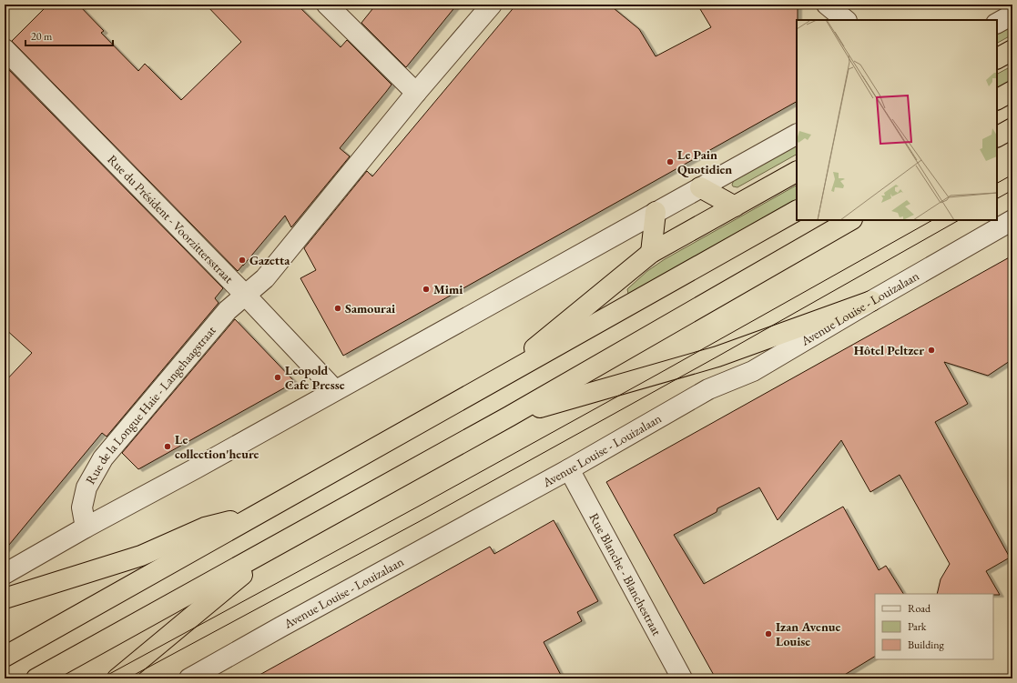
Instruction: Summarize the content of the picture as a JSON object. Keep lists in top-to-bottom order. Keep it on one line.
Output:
{"streets":{"street":["Rue du Président - Voorzittersstraat","Avenue Louise - Louizalaan","Rue de la Longue Haie - Langehaagstraat","Rue Blanche - Blanchestraat"]},"crossings":[["Rue du Président - Voorzittersstraat","Rue de la Longue Haie - Langehaagstraat"],["Avenue Louise - Louizalaan","Rue Blanche - Blanchestraat"]],"places":["Le Pain Quotidien","Gazetta","Mimi","Samourai","Hôtel Peltzer","Leopold Cafe Presse","Le collection'heure","Izan Avenue Louise"],"legend":["Road","Park","Building"],"scale_bar":"20 m"}
